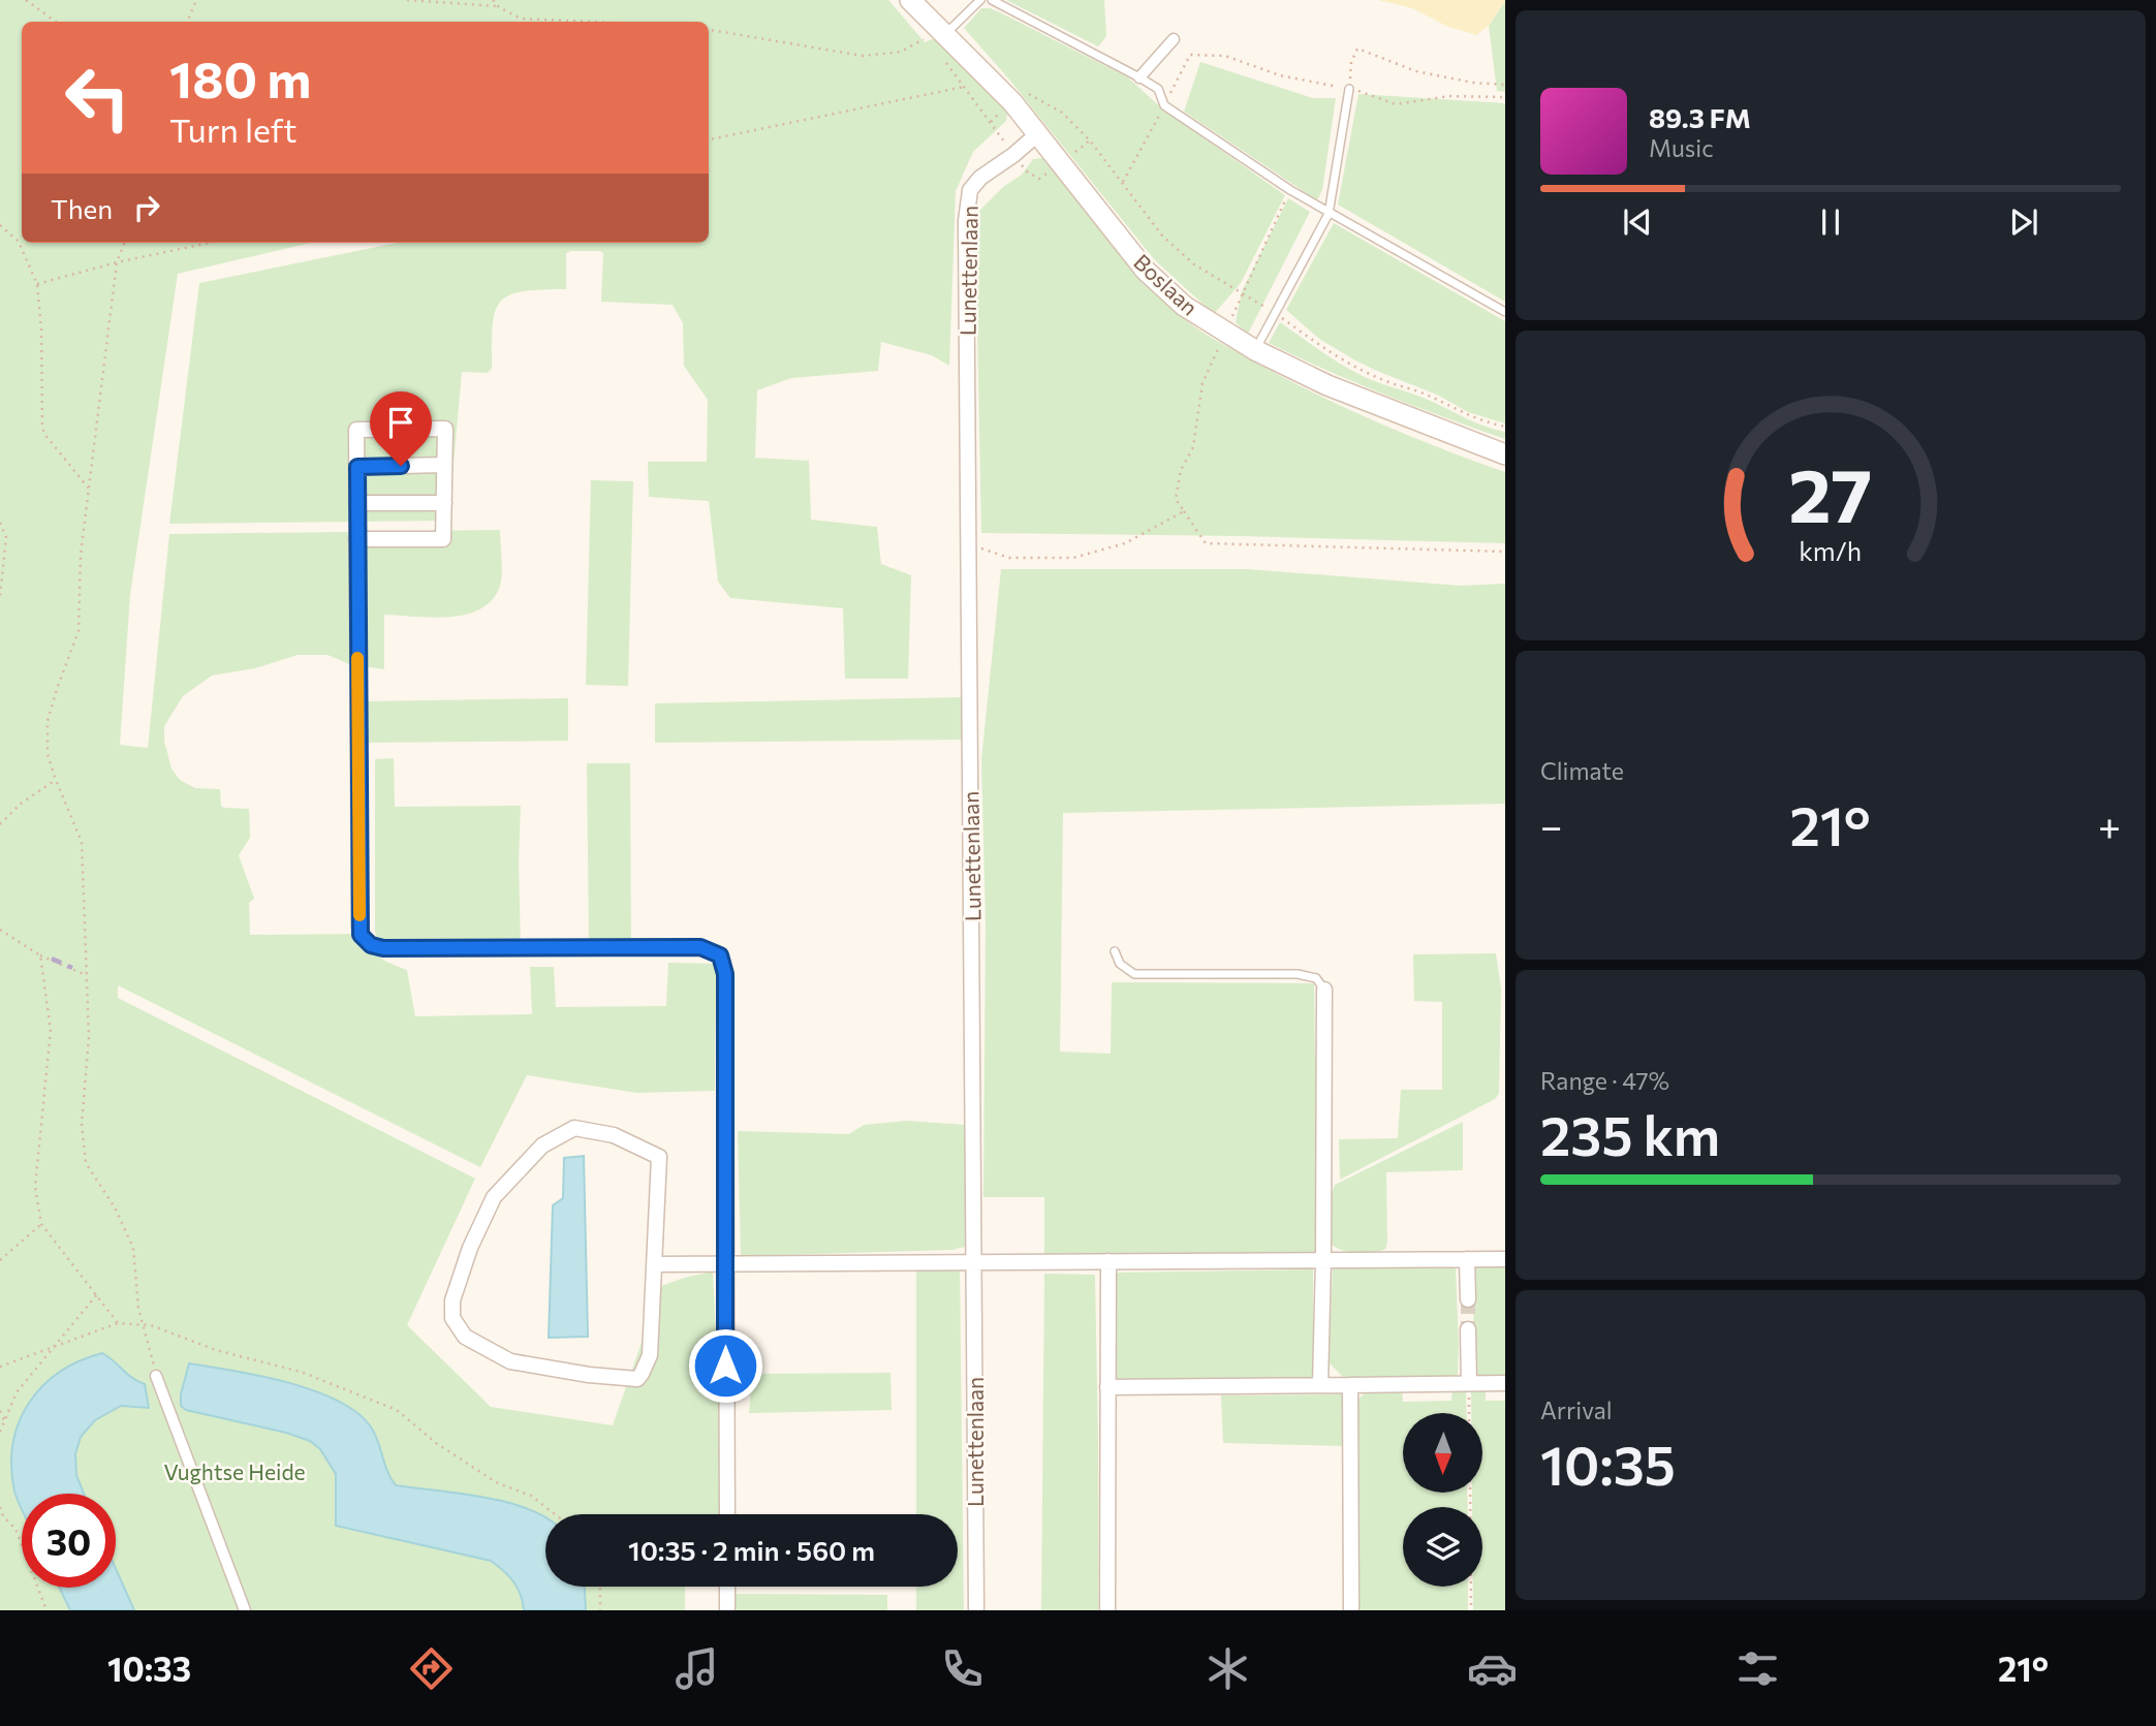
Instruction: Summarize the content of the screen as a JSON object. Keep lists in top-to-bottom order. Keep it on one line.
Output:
{"streets":{"main road":["Boslaan"],"street":["Lunettenlaan"]},"crossings":[["Lunettenlaan","Boslaan"]],"parks":["Vughtse Heide"],"north":"bottom","page":{"turn":["180 m","Turn left"],"song":["89.3 FM","Music"],"then":"Then","tile":["Climate",["Range · 47%","235 km"],["Arrival","10:35"]],"heat":["−","21°","+"],"limit":"30","trip":"10:35 · 2 min · 560 m","tabs":["10:33","21°"],"gauge":["27","km/h"]}}
